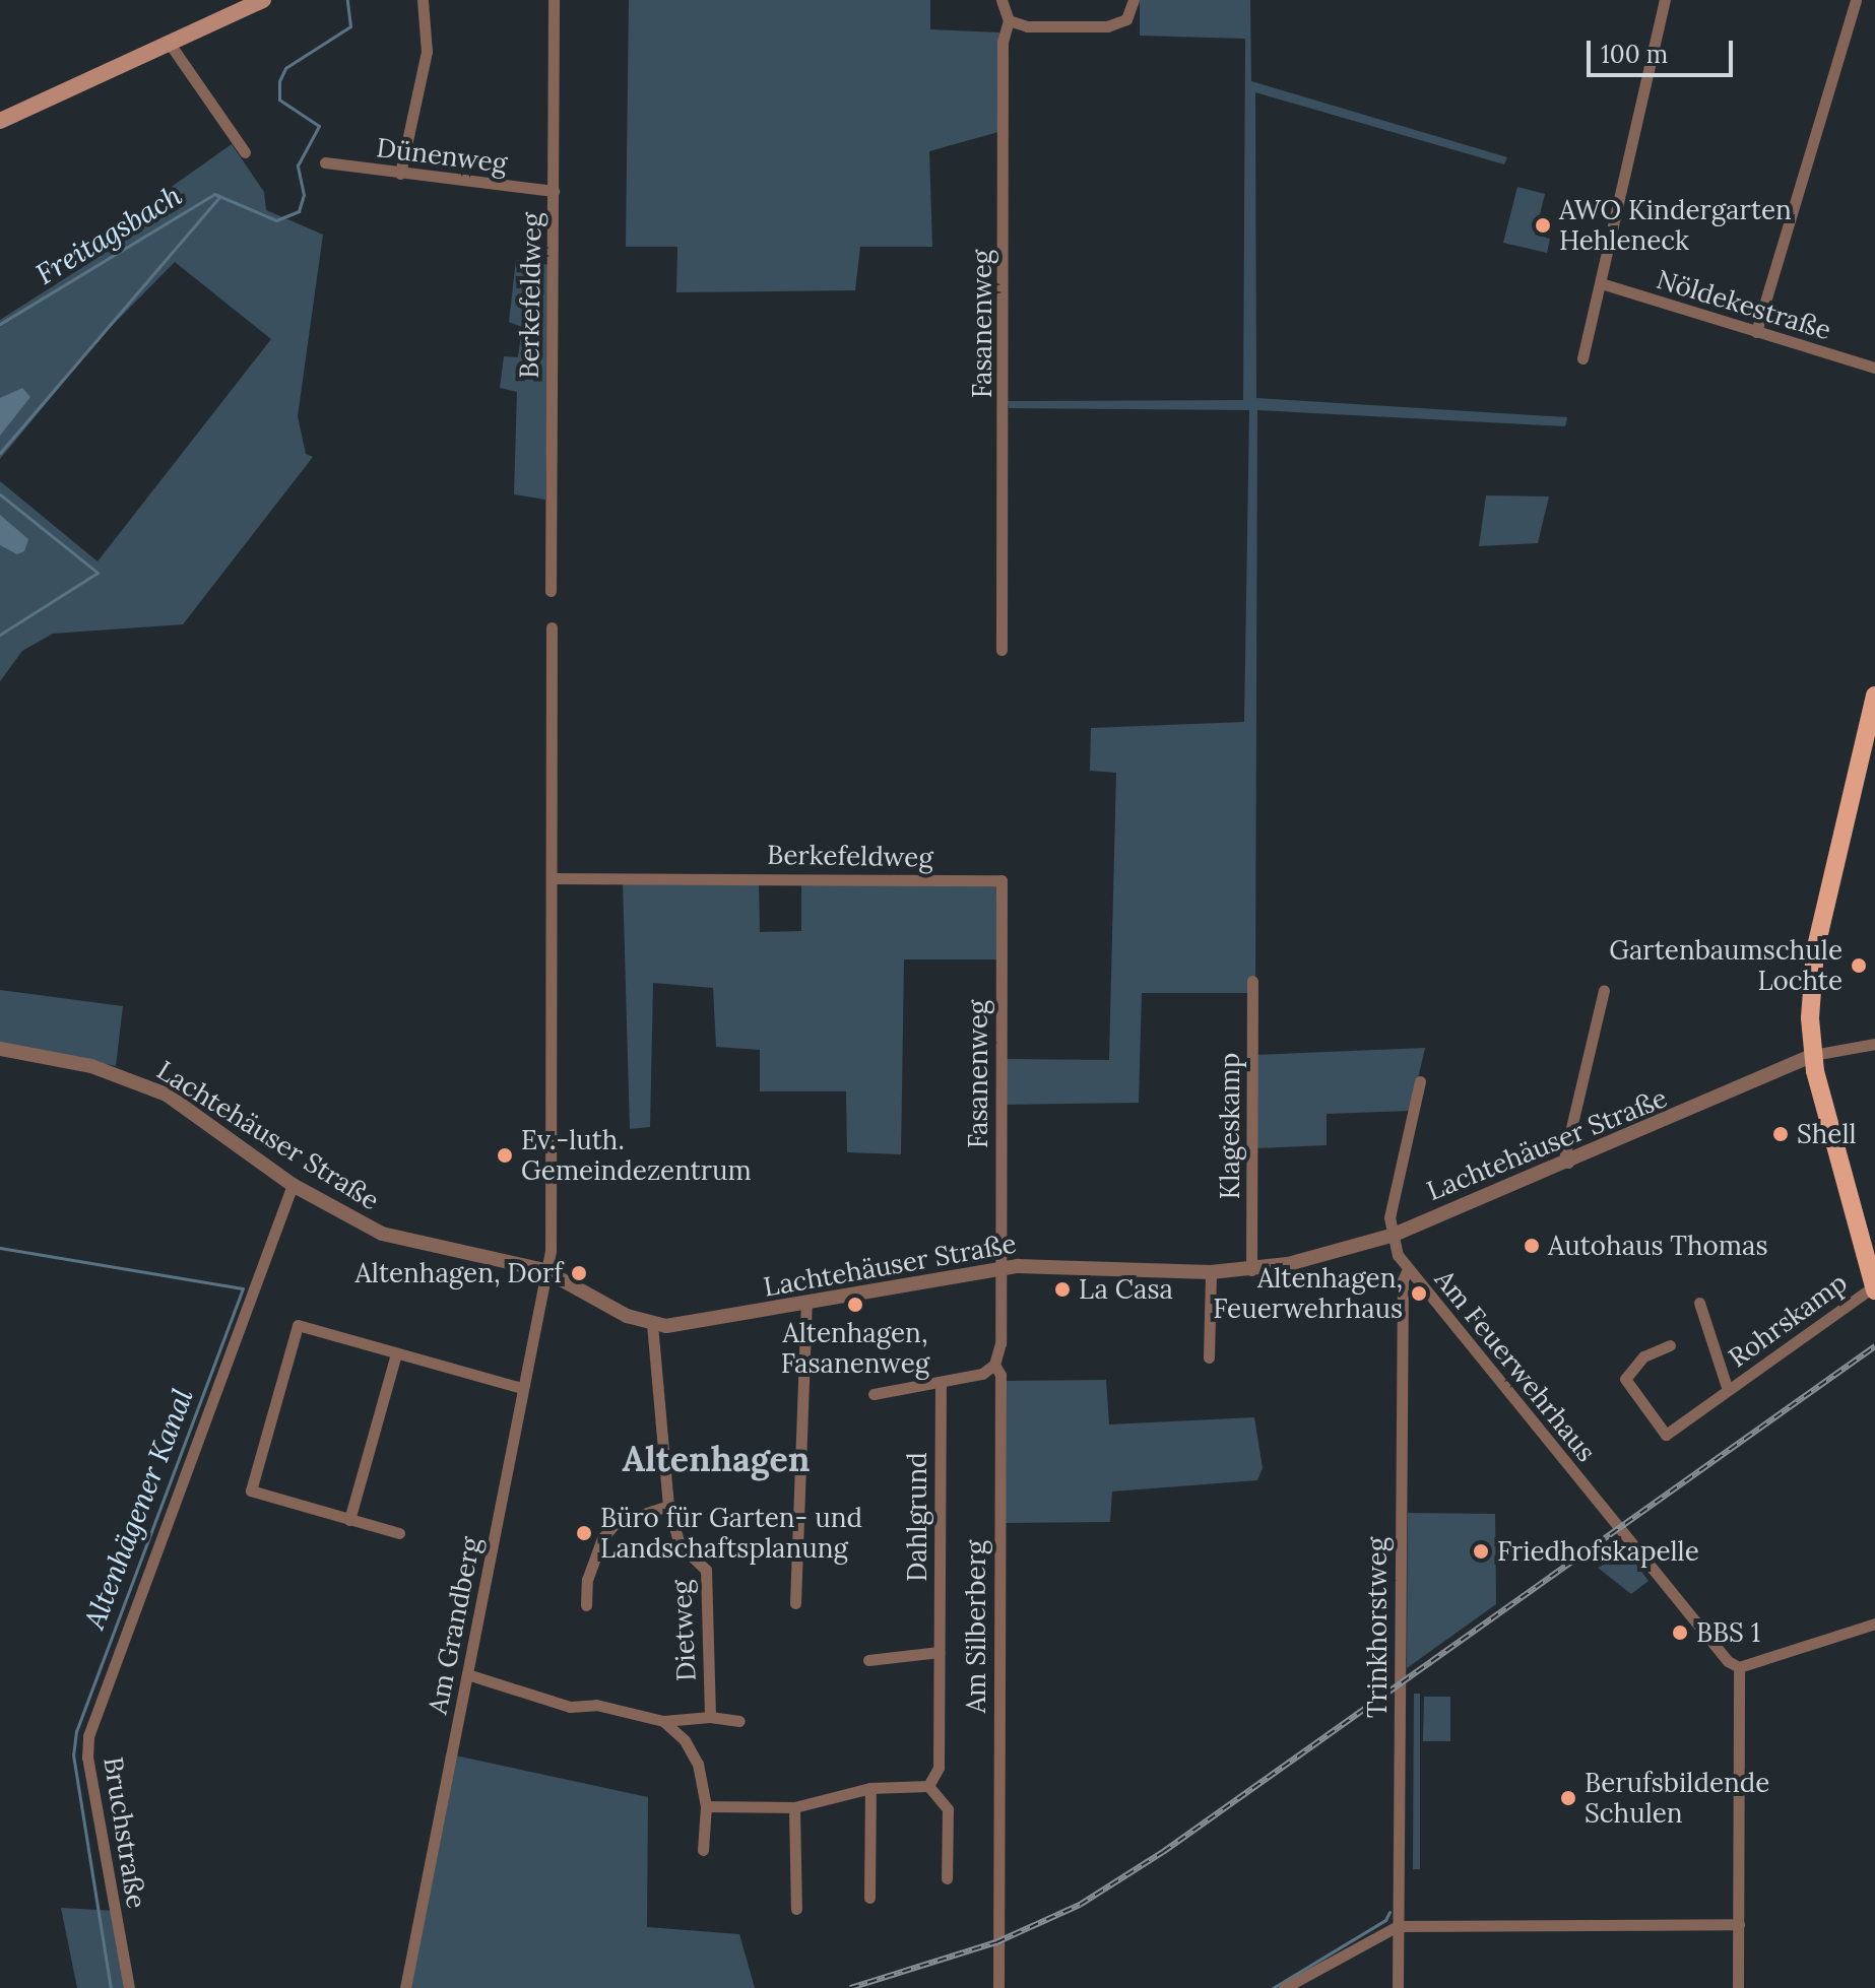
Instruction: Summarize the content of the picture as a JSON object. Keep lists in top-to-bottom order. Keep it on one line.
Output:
{"streets":{"street":["Dünenweg","Berkefeldweg","Nöldekestraße","Fasanenweg","Klageskamp","Lachtehäuser Straße","Rohrskamp","Am Feuerwehrhaus","Dahlgrund","Am Grandberg","Am Silberberg","Trinkhorstweg","Dietweg","Bruchstraße"]},"crossings":[["Dünenweg","Berkefeldweg"],["Berkefeldweg","Fasanenweg"],["Fasanenweg","Lachtehäuser Straße"],["Fasanenweg","Am Silberberg"],["Klageskamp","Lachtehäuser Straße"],["Lachtehäuser Straße","Am Feuerwehrhaus"],["Lachtehäuser Straße","Am Grandberg"],["Lachtehäuser Straße","Am Silberberg"],["Lachtehäuser Straße","Dietweg"],["Lachtehäuser Straße","Bruchstraße"],["Am Feuerwehrhaus","Trinkhorstweg"],["Am Grandberg","Dietweg"]],"districts":["Altenhagen"],"water":["Freitagsbach","Altenhägener Kanal"],"places":["AWO Kindergarten Hehleneck","Gartenbaumschule Lochte","Shell","Ev.-luth. Gemeindezentrum","Autohaus Thomas","Altenhagen, Dorf","La Casa","Altenhagen, Feuerwehrhaus","Altenhagen, Fasanenweg","Büro für Garten- und Landschaftsplanung","Friedhofskapelle","BBS 1","Berufsbildende Schulen"],"scale_bar":"100 m"}
